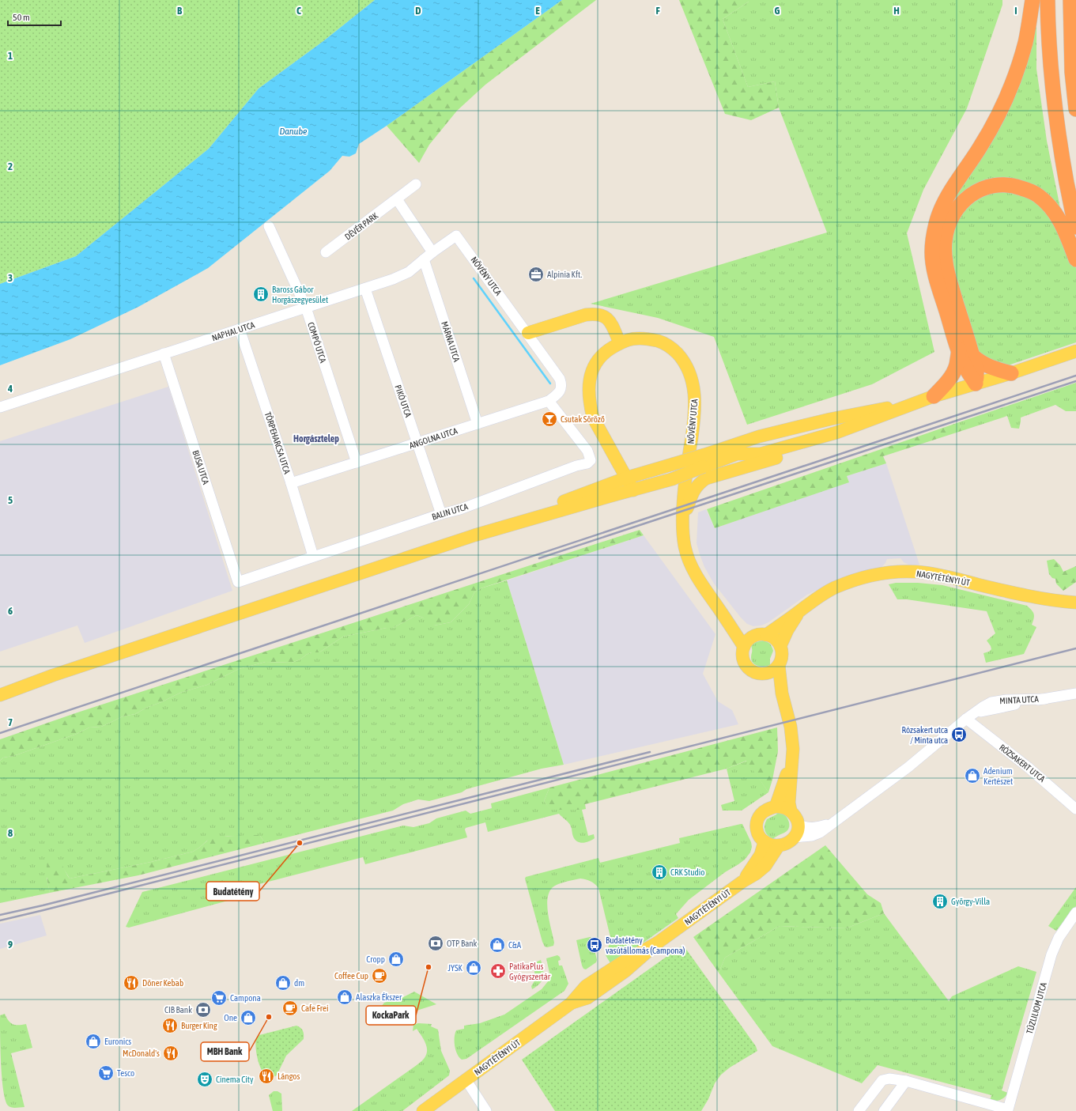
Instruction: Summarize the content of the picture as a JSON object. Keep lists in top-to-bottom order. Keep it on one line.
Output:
{"streets":{"main road":["NÖVÉNY UTCA","NAGYTÉTÉNYI ÚT"],"street":["DÉVÉR PARK","NAPHAL UTCA","MÁRNA UTCA","COMPÓ UTCA","PIKÓ UTCA","ANGOLNA UTCA","TÖRPEHARCSA UTCA","BUSA UTCA","BALIN UTCA","MINTA UTCA","RÓZSAKERT UTCA","TŰZLILIOM UTCA"]},"crossings":[["NÖVÉNY UTCA","NAPHAL UTCA"],["NÖVÉNY UTCA","ANGOLNA UTCA"],["NÖVÉNY UTCA","NAGYTÉTÉNYI ÚT"],["NAPHAL UTCA","MÁRNA UTCA"],["NAPHAL UTCA","COMPÓ UTCA"],["NAPHAL UTCA","PIKÓ UTCA"],["NAPHAL UTCA","TÖRPEHARCSA UTCA"],["NAPHAL UTCA","BUSA UTCA"],["MÁRNA UTCA","ANGOLNA UTCA"],["COMPÓ UTCA","ANGOLNA UTCA"],["PIKÓ UTCA","ANGOLNA UTCA"],["PIKÓ UTCA","BALIN UTCA"],["ANGOLNA UTCA","TÖRPEHARCSA UTCA"],["ANGOLNA UTCA","BALIN UTCA"],["TÖRPEHARCSA UTCA","BALIN UTCA"],["BUSA UTCA","BALIN UTCA"],["NAGYTÉTÉNYI ÚT","MINTA UTCA"],["NAGYTÉTÉNYI ÚT","RÓZSAKERT UTCA"],["MINTA UTCA","RÓZSAKERT UTCA"]],"districts":["Horgásztelep"],"water":["Danube"],"places":{"office":["Alpinia Kft."],"building":["Baross Gábor Horgászegyesület","CRK Studio","György-Villa"],"bar":["Csutak Söröző"],"bus stop":["Rózsakert utca / Minta utca","Budatétény vasútállomás (Campona)"],"shop":["Adenium Kertészet","C&A","Cropp","JYSK","dm","Alaszka Ékszer","One","Euronics"],"other":["Budatétény","KockaPark","MBH Bank"],"bank":["OTP Bank","CIB Bank"],"pharmacy":["PatikaPlus Gyógyszertár"],"cafe":["Coffee Cup","Cafe Frei"],"restaurant":["Döner Kebab","Burger King","McDonald's","Lángos"],"supermarket":["Campona","Tesco"],"theatre":["Cinema City"]},"scale_bar":"50 m","grid":{"columns":["B","C","D","E","F","G","H","I"],"rows":["1","2","3","4","5","6","7","8","9"]}}
